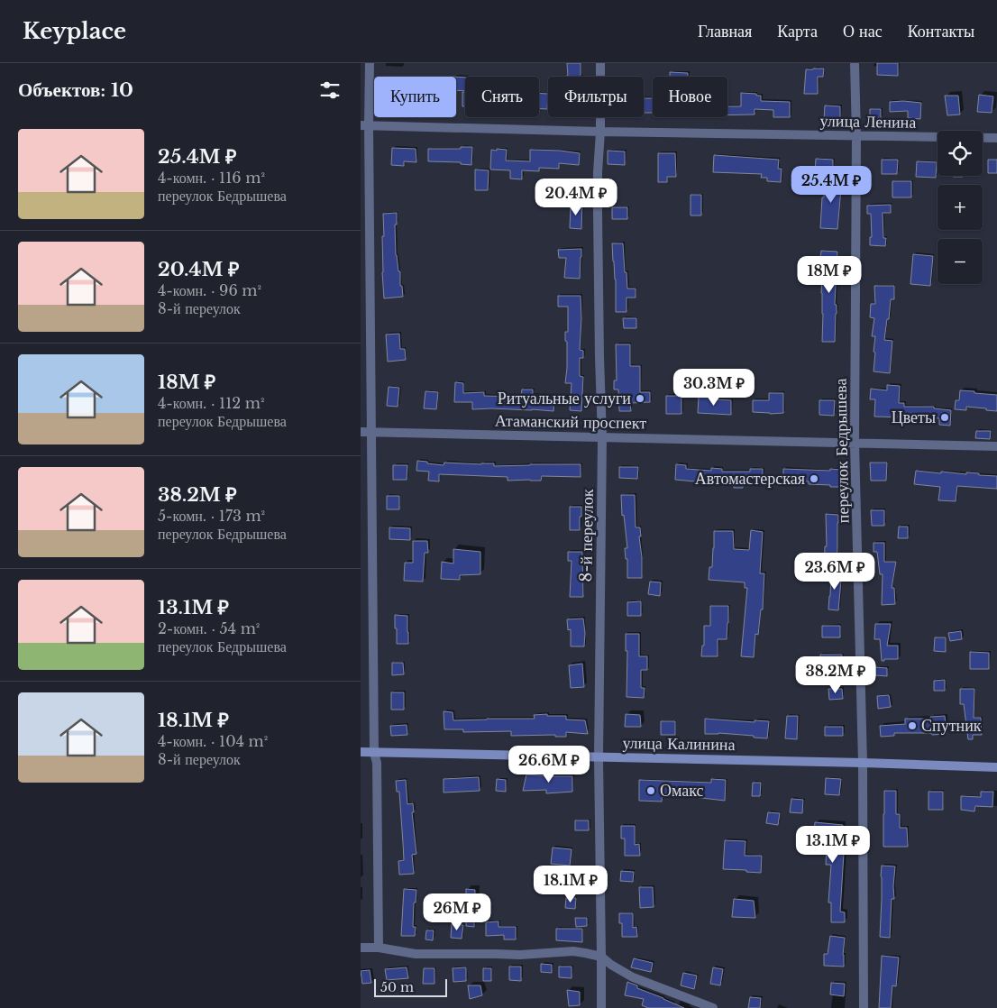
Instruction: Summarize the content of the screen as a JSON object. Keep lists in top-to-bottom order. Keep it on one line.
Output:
{"streets":{"main road":["улица Калинина"],"street":["улица Ленина","Атаманский проспект","переулок Бедрышева","8-й переулок"]},"crossings":[["улица Ленина","переулок Бедрышева"],["улица Ленина","8-й переулок"],["Атаманский проспект","переулок Бедрышева"],["Атаманский проспект","8-й переулок"],["переулок Бедрышева","улица Калинина"],["8-й переулок","улица Калинина"]],"places":["Ритуальные услуги","Цветы","Автомастерская","Спутник","Омакс"],"scale_bar":"50 m","page":{"header":"Keyplace","nav":["Главная","Карта","О нас","Контакты"],"heading":"Объектов: 10","chip":["Купить","Снять","Фильтры","Новое"],"list":[{"name":"25.4M ₽","note":"4-комн. · 116 m² · переулок Бедрышева"},{"name":"20.4M ₽","note":"4-комн. · 96 m² · 8-й переулок"},{"name":"18M ₽","note":"4-комн. · 112 m² · переулок Бедрышева"},{"name":"38.2M ₽","note":"5-комн. · 173 m² · переулок Бедрышева"},{"name":"13.1M ₽","note":"2-комн. · 54 m² · переулок Бедрышева"},{"name":"18.1M ₽","note":"4-комн. · 104 m² · 8-й переулок"}],"map_buttons":["+","−"],"price":["25.4M ₽","20.4M ₽","18M ₽","30.3M ₽","23.6M ₽","38.2M ₽","26.6M ₽","13.1M ₽","18.1M ₽","26M ₽"],"scale":"50 m"}}
